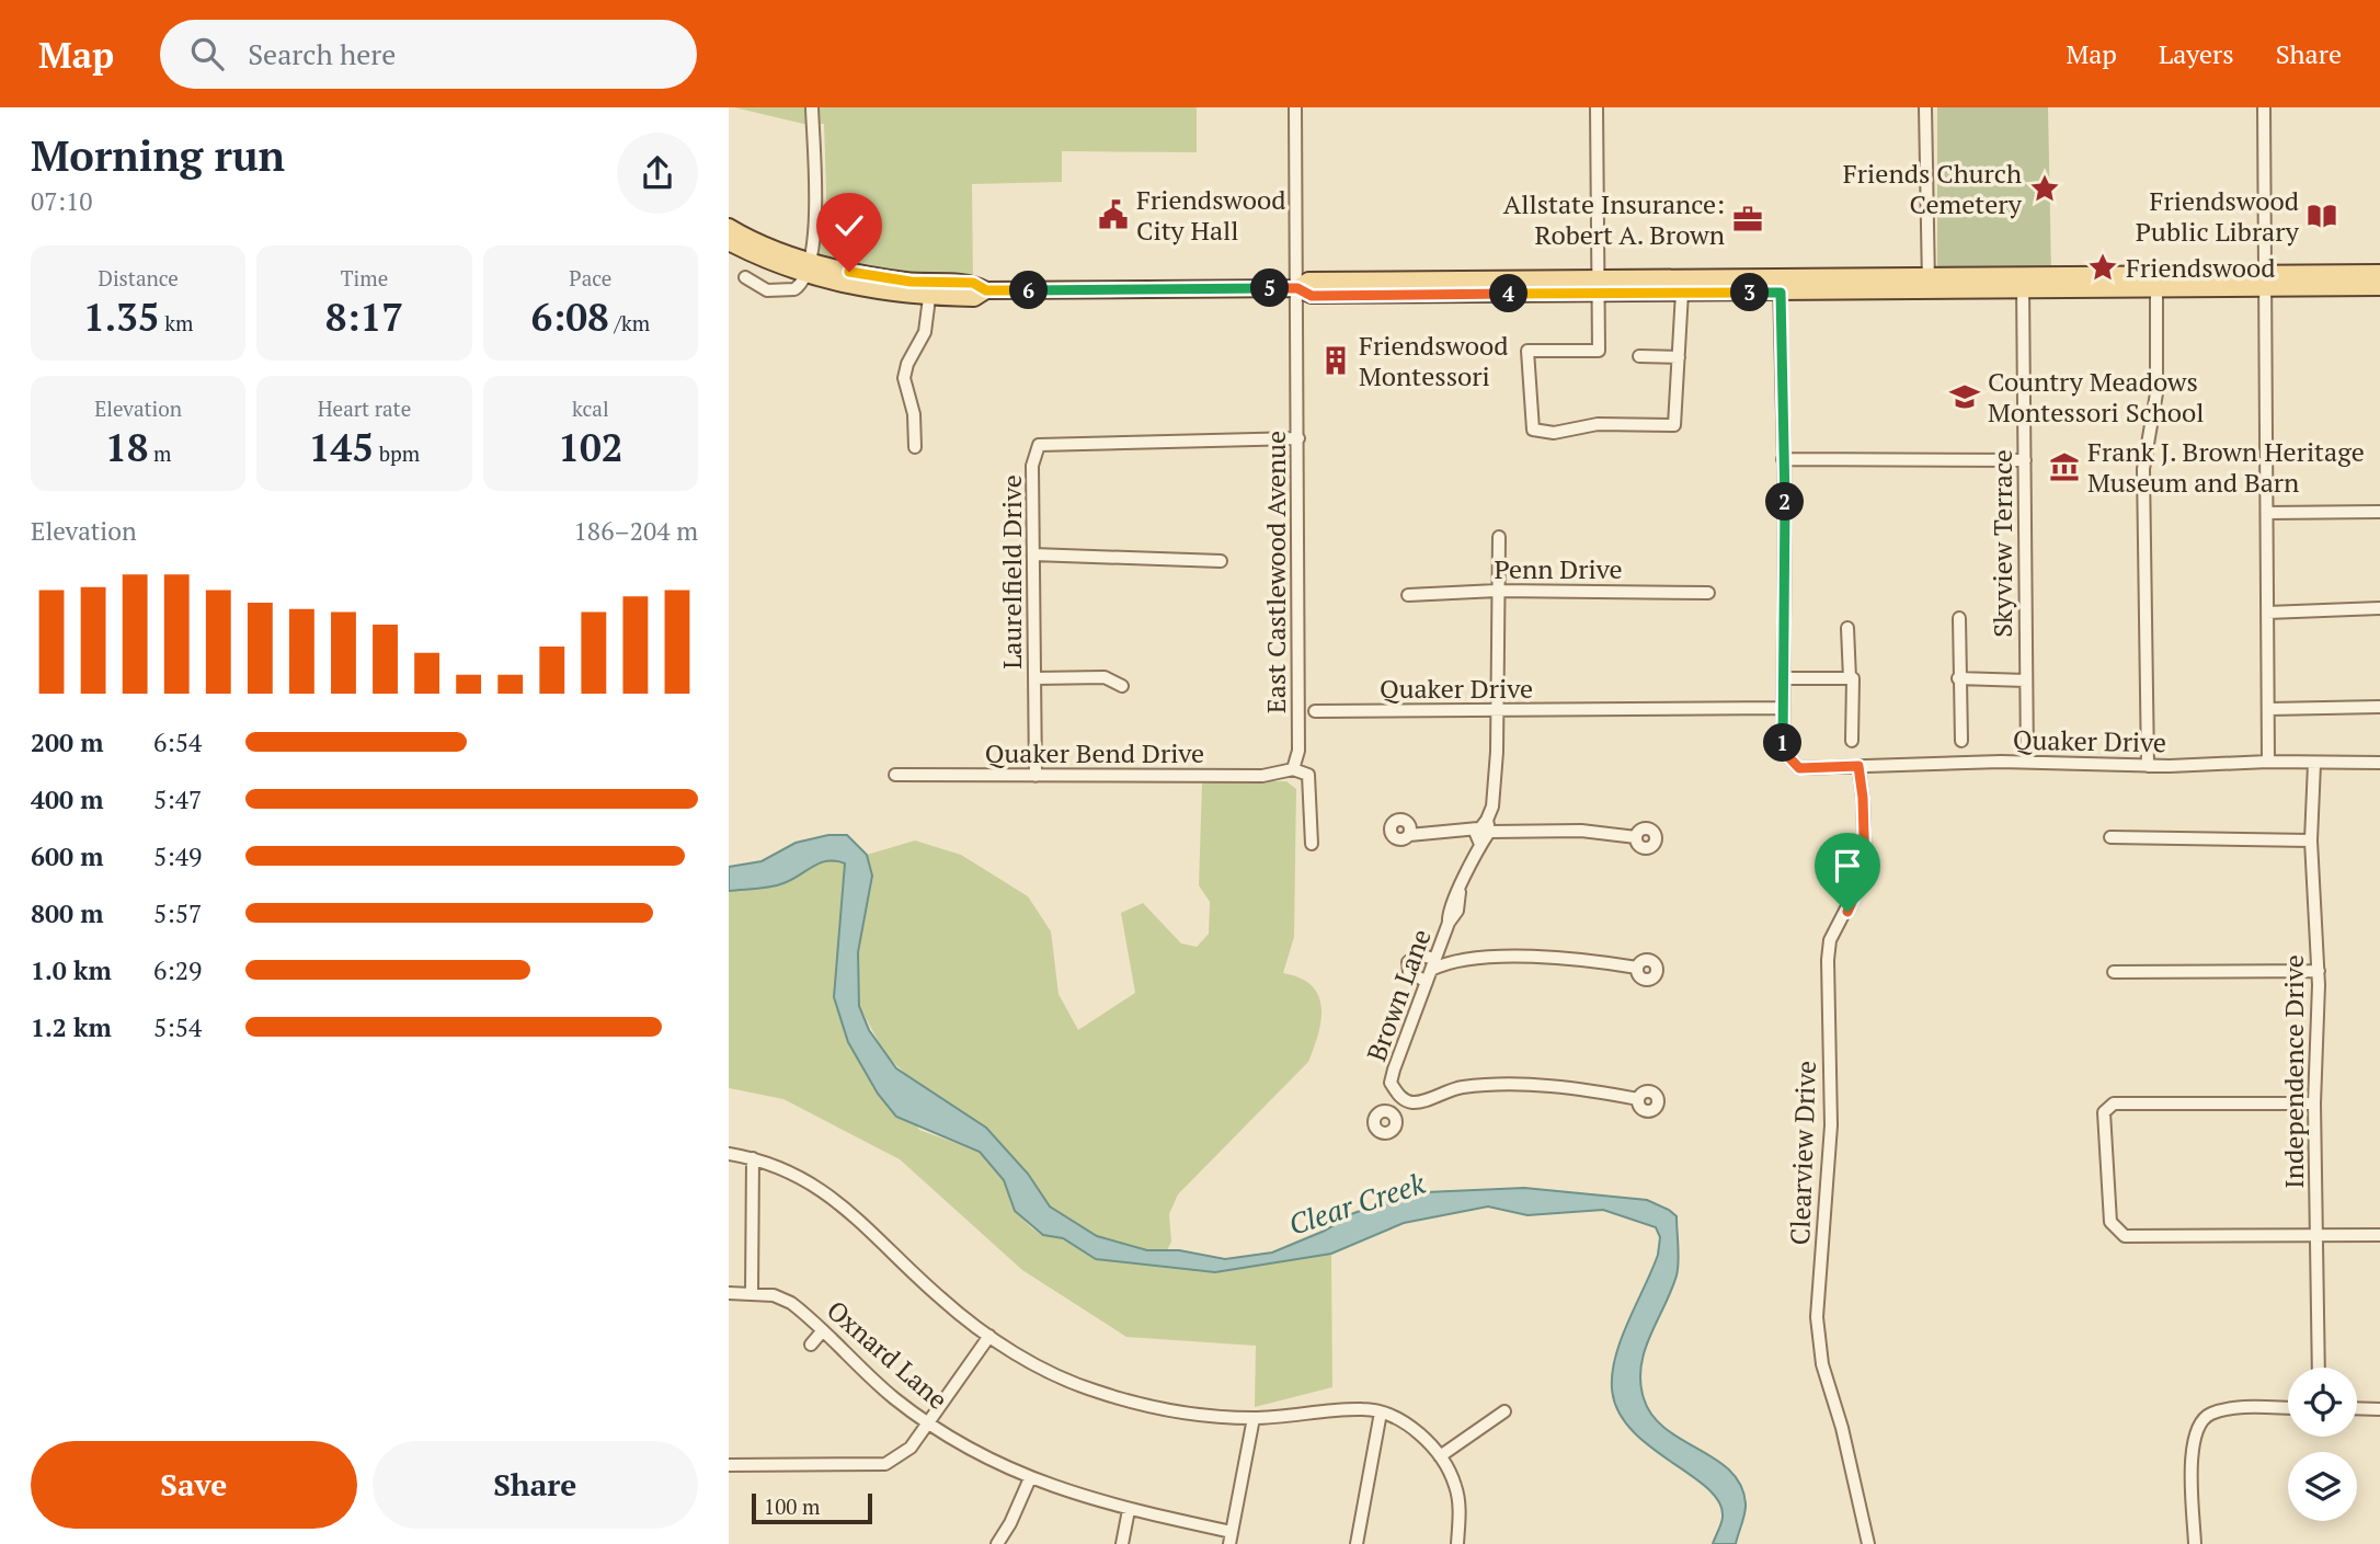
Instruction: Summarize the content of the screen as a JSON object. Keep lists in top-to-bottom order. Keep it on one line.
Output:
{"streets":{"street":["Skyview Terrace","Penn Drive","Laurelfield Drive","East Castlewood Avenue","Quaker Drive","Quaker Bend Drive","Brown Lane","Independence Drive","Clearview Drive","Oxnard Lane"]},"crossings":[["Skyview Terrace","Quaker Drive"],["Penn Drive","Brown Lane"],["Laurelfield Drive","East Castlewood Avenue"],["Laurelfield Drive","Quaker Bend Drive"],["East Castlewood Avenue","Quaker Bend Drive"],["Quaker Drive","Brown Lane"],["Quaker Drive","Independence Drive"],["Quaker Drive","Clearview Drive"]],"water":["Clear Creek"],"places":{"place":["Friends Church Cemetery","Friendswood"],"public building":["Friendswood City Hall"],"library":["Friendswood Public Library"],"office":["Allstate Insurance: Robert A. Brown"],"building":["Friendswood Montessori"],"school or university":["Country Meadows Montessori School"],"museum":["Frank J. Brown Heritage Museum and Barn"]},"scale_bar":"100 m","page":{"header":"Map","search":"Search here","nav":["Map","Layers","Share"],"heading":["Morning run","07:10"],"stats":[["Distance","1.35 km"],["Time","8:17"],["Pace","6:08 /km"],["Elevation","18 m"],["Heart rate","145 bpm"],["kcal","102"]],"pins":["5","6","3","4","2","1"],"chart":["Elevation","186–204 m"],"list":[{"name":"200 m","note":"6:54"},{"name":"400 m","note":"5:47"},{"name":"600 m","note":"5:49"},{"name":"800 m","note":"5:57"},{"name":"1.0 km","note":"6:29"},{"name":"1.2 km","note":"5:54"}],"buttons":["Save","Share"],"scale":"100 m"}}
